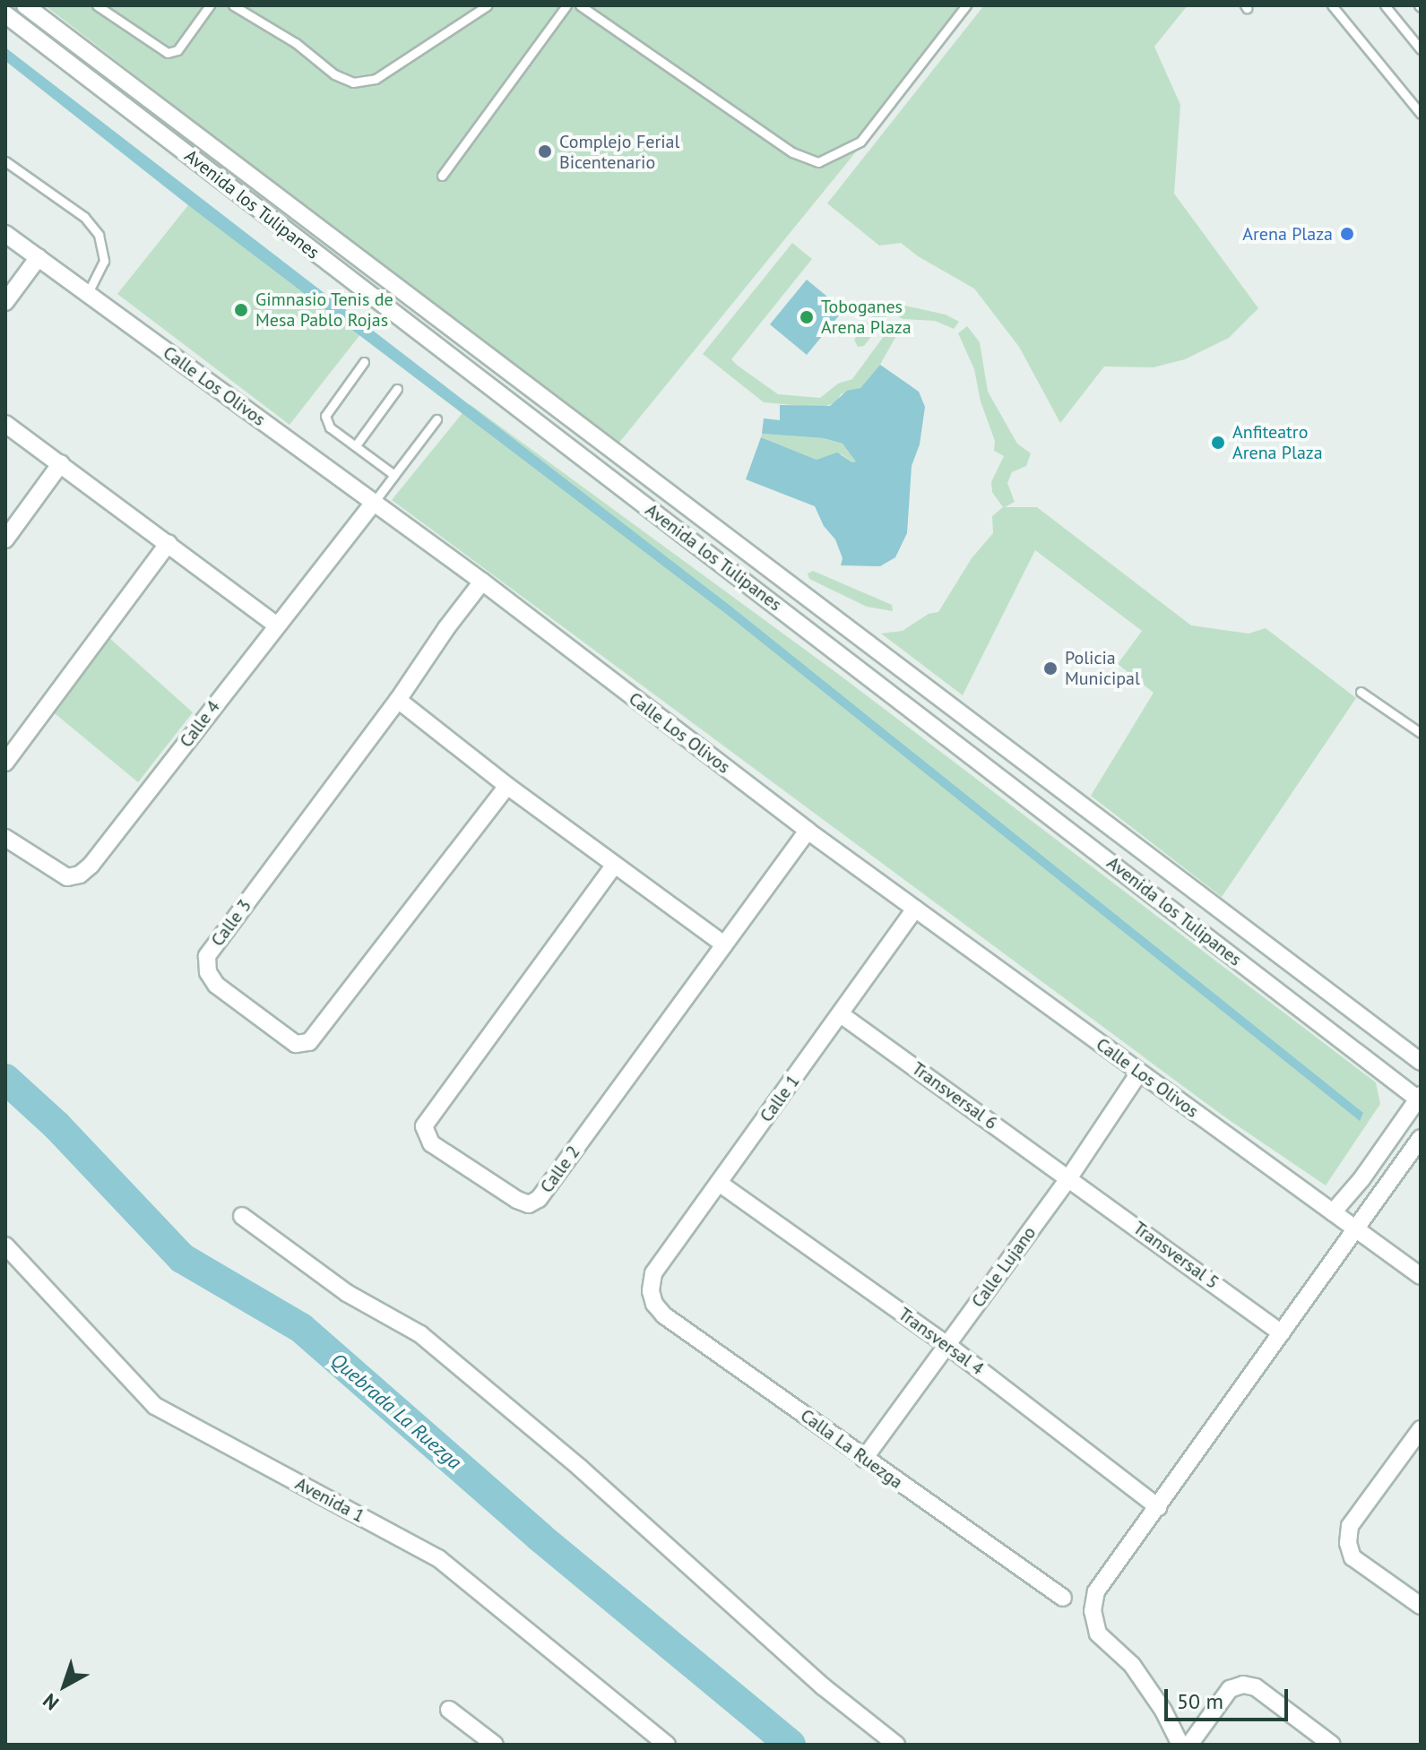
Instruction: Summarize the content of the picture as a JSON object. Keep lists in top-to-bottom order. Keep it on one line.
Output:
{"streets":{"street":["Avenida los Tulipanes","Calle Los Olivos","Calle 4","Calle 3","Transversal 6","Calle 1","Calle 2","Transversal 5","Calle Lujano","Transversal 4","Calla La Ruezga","Avenida 1"]},"crossings":[["Calle Los Olivos","Calle 4"],["Calle Los Olivos","Calle 3"],["Calle Los Olivos","Calle 1"],["Calle Los Olivos","Calle 2"],["Calle Los Olivos","Calle Lujano"],["Transversal 6","Calle 1"],["Transversal 6","Transversal 5"],["Transversal 6","Calle Lujano"],["Calle 1","Transversal 4"],["Calle 1","Calla La Ruezga"],["Transversal 5","Calle Lujano"],["Calle Lujano","Transversal 4"],["Calle Lujano","Calla La Ruezga"]],"water":["Quebrada La Ruezga"],"places":["Complejo Ferial Bicentenario","Arena Plaza","Gimnasio Tenis de Mesa Pablo Rojas","Toboganes Arena Plaza","Anfiteatro Arena Plaza","Policia Municipal"],"scale_bar":"50 m","north":"bottom left"}
